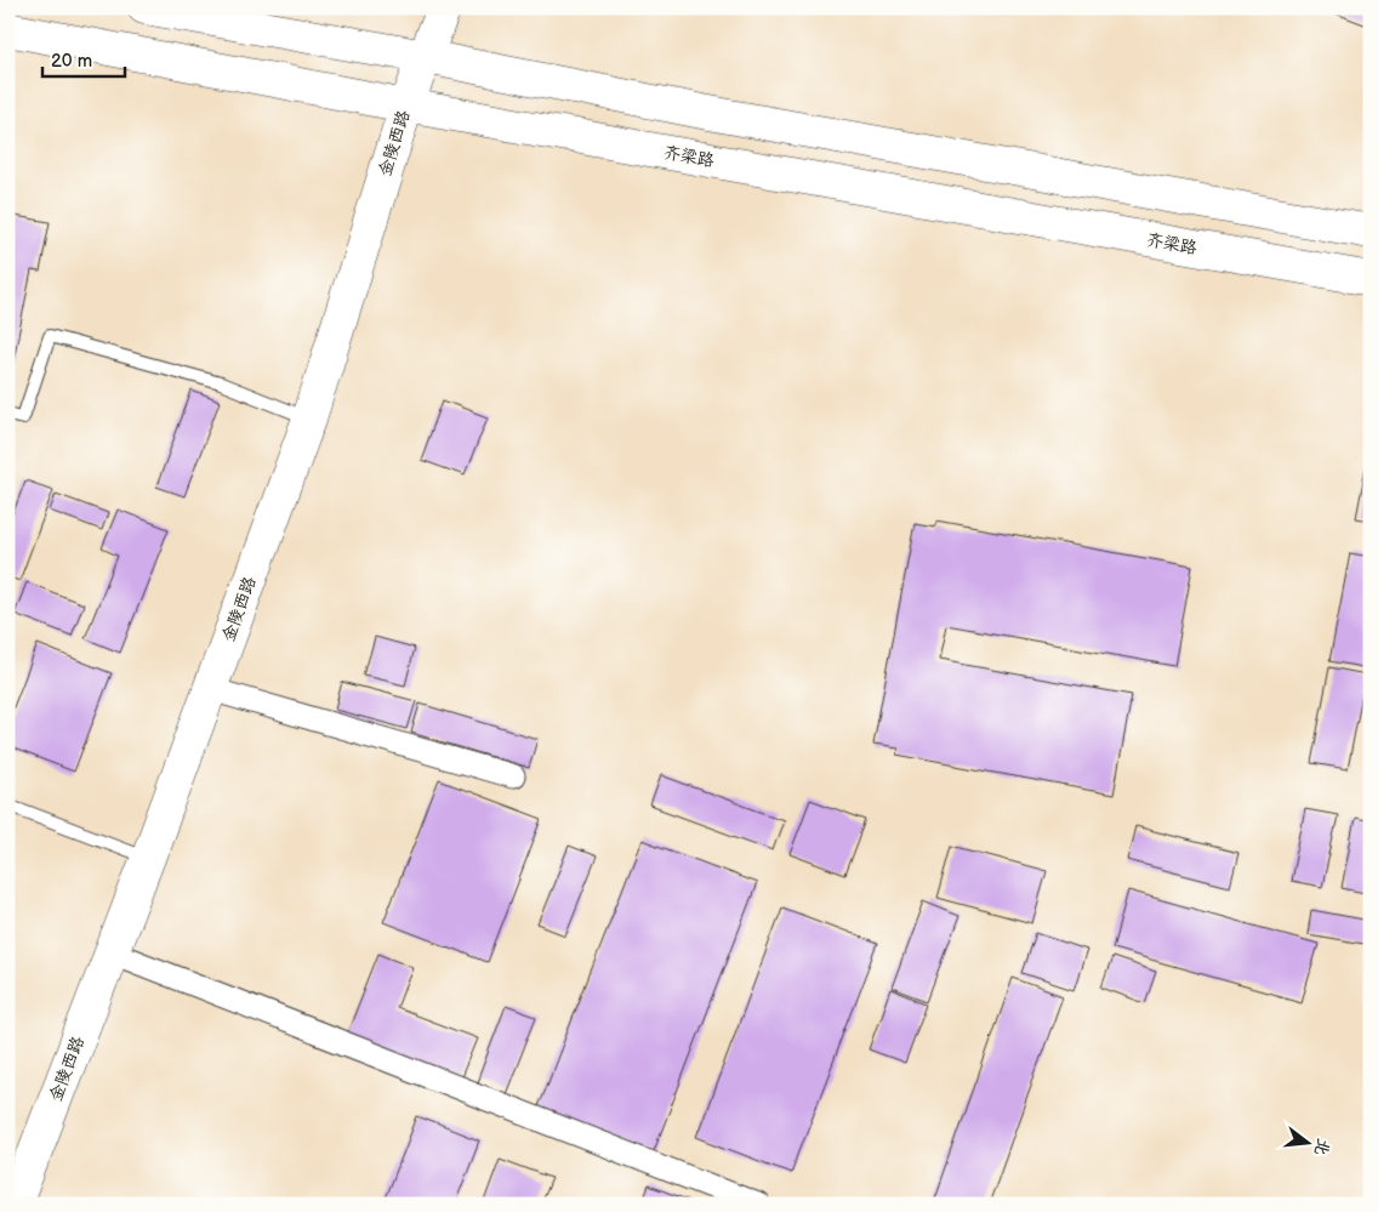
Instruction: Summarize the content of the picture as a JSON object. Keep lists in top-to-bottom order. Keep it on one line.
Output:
{"streets":{"main road":["金陵西路","齐梁路"]},"crossings":[["金陵西路","齐梁路"]],"scale_bar":"20 m","north":"right"}
